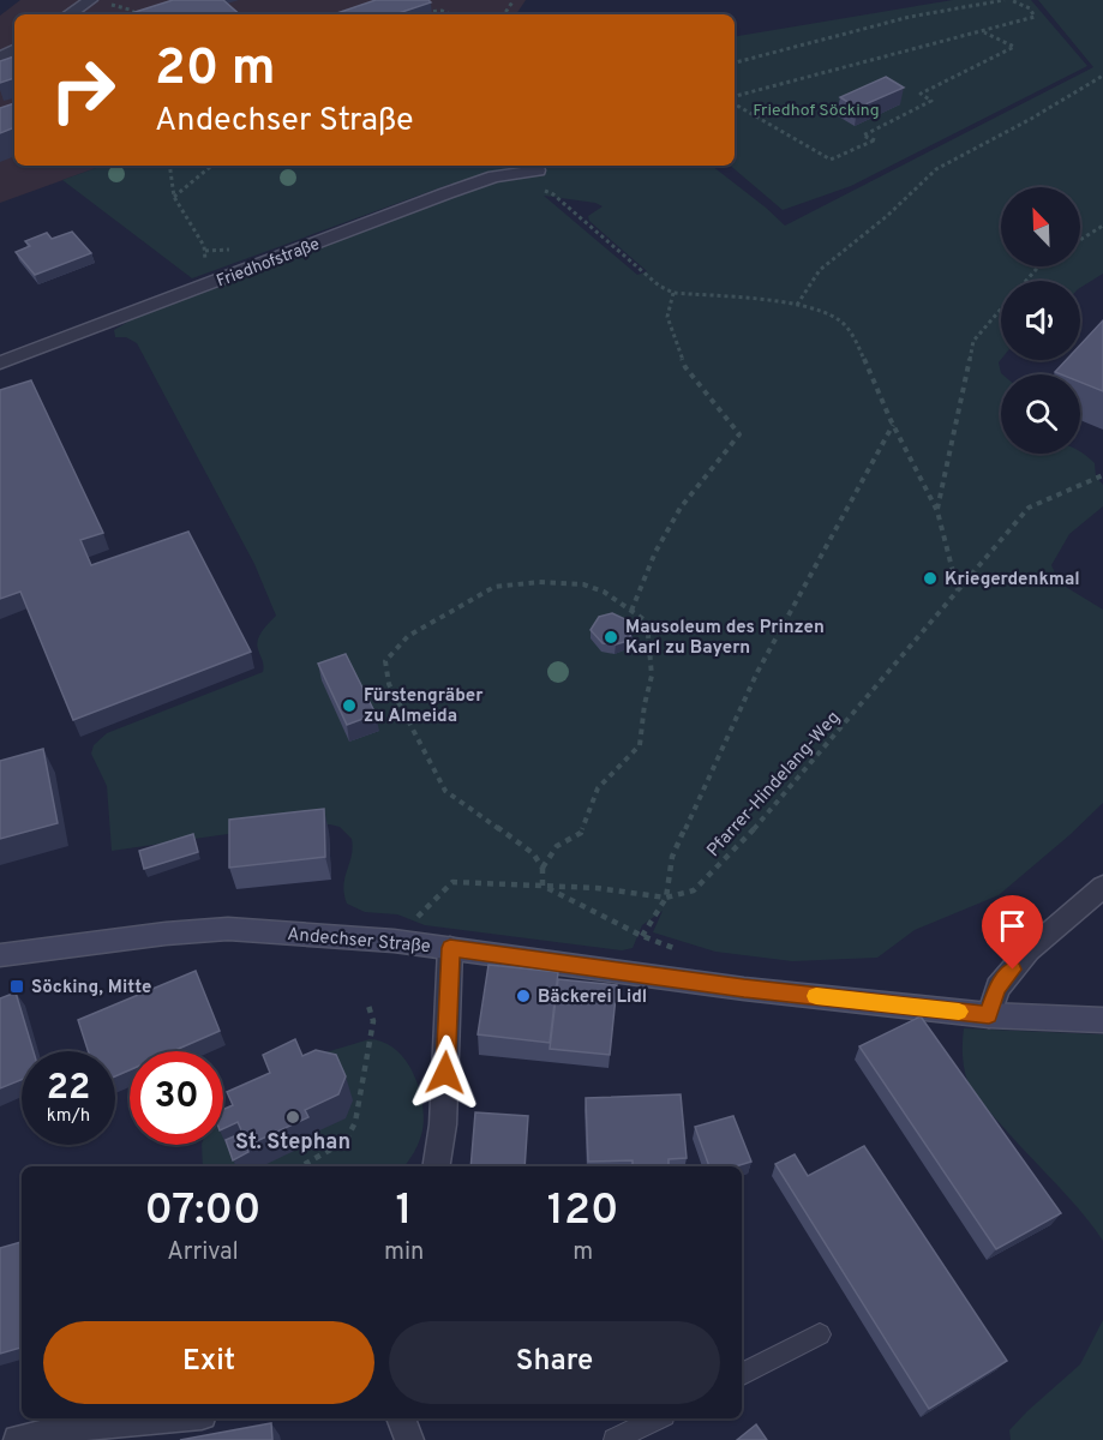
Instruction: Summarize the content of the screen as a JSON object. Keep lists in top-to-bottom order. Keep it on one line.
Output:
{"streets":{"street":["Friedhofstraße","Andechser Straße"],"path":["Pfarrer-Hindelang-Weg"]},"crossings":[["Pfarrer-Hindelang-Weg","Andechser Straße"]],"parks":["Friedhof Söcking"],"places":{"other":["Kriegerdenkmal","Mausoleum des Prinzen Karl zu Bayern","Fürstengräber zu Almeida","Bäckerei Lidl","St. Stephan"],"transit":["Söcking, Mitte"]},"north":"top left","page":{"turn":["20 m","Andechser Straße"],"speed":"22 km/h","limit":"30","eta":["07:00","Arrival","1","min","120","m"],"buttons":["Exit","Share"]}}
